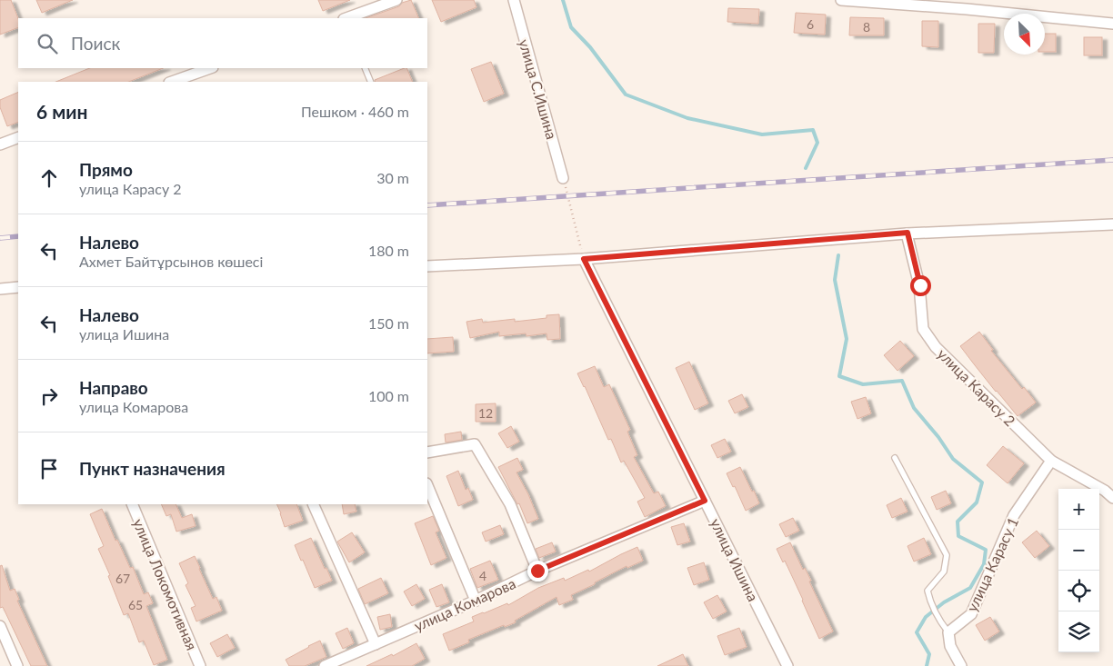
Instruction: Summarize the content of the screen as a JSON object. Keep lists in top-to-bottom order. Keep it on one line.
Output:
{"streets":{"street":["улица С.Ишина","улица Карасу 2","улица Ишина","улица Карасу 1","улица Локомотивная","улица Комарова"]},"crossings":[["улица Карасу 2","улица Карасу 1"],["улица Ишина","улица Комарова"]],"house_numbers":["6","8","12","4","67","65"],"north":"bottom right","page":{"search":"Поиск","heading":["6 мин","Пешком · 460 m"],"list":[["Прямо","улица Карасу 2","30 m"],["Налево","Ахмет Байтұрсынов көшесі","180 m"],["Налево","улица Ишина","150 m"],["Направо","улица Комарова","100 m"],"Пункт назначения"],"map_buttons":["+","−"]}}
